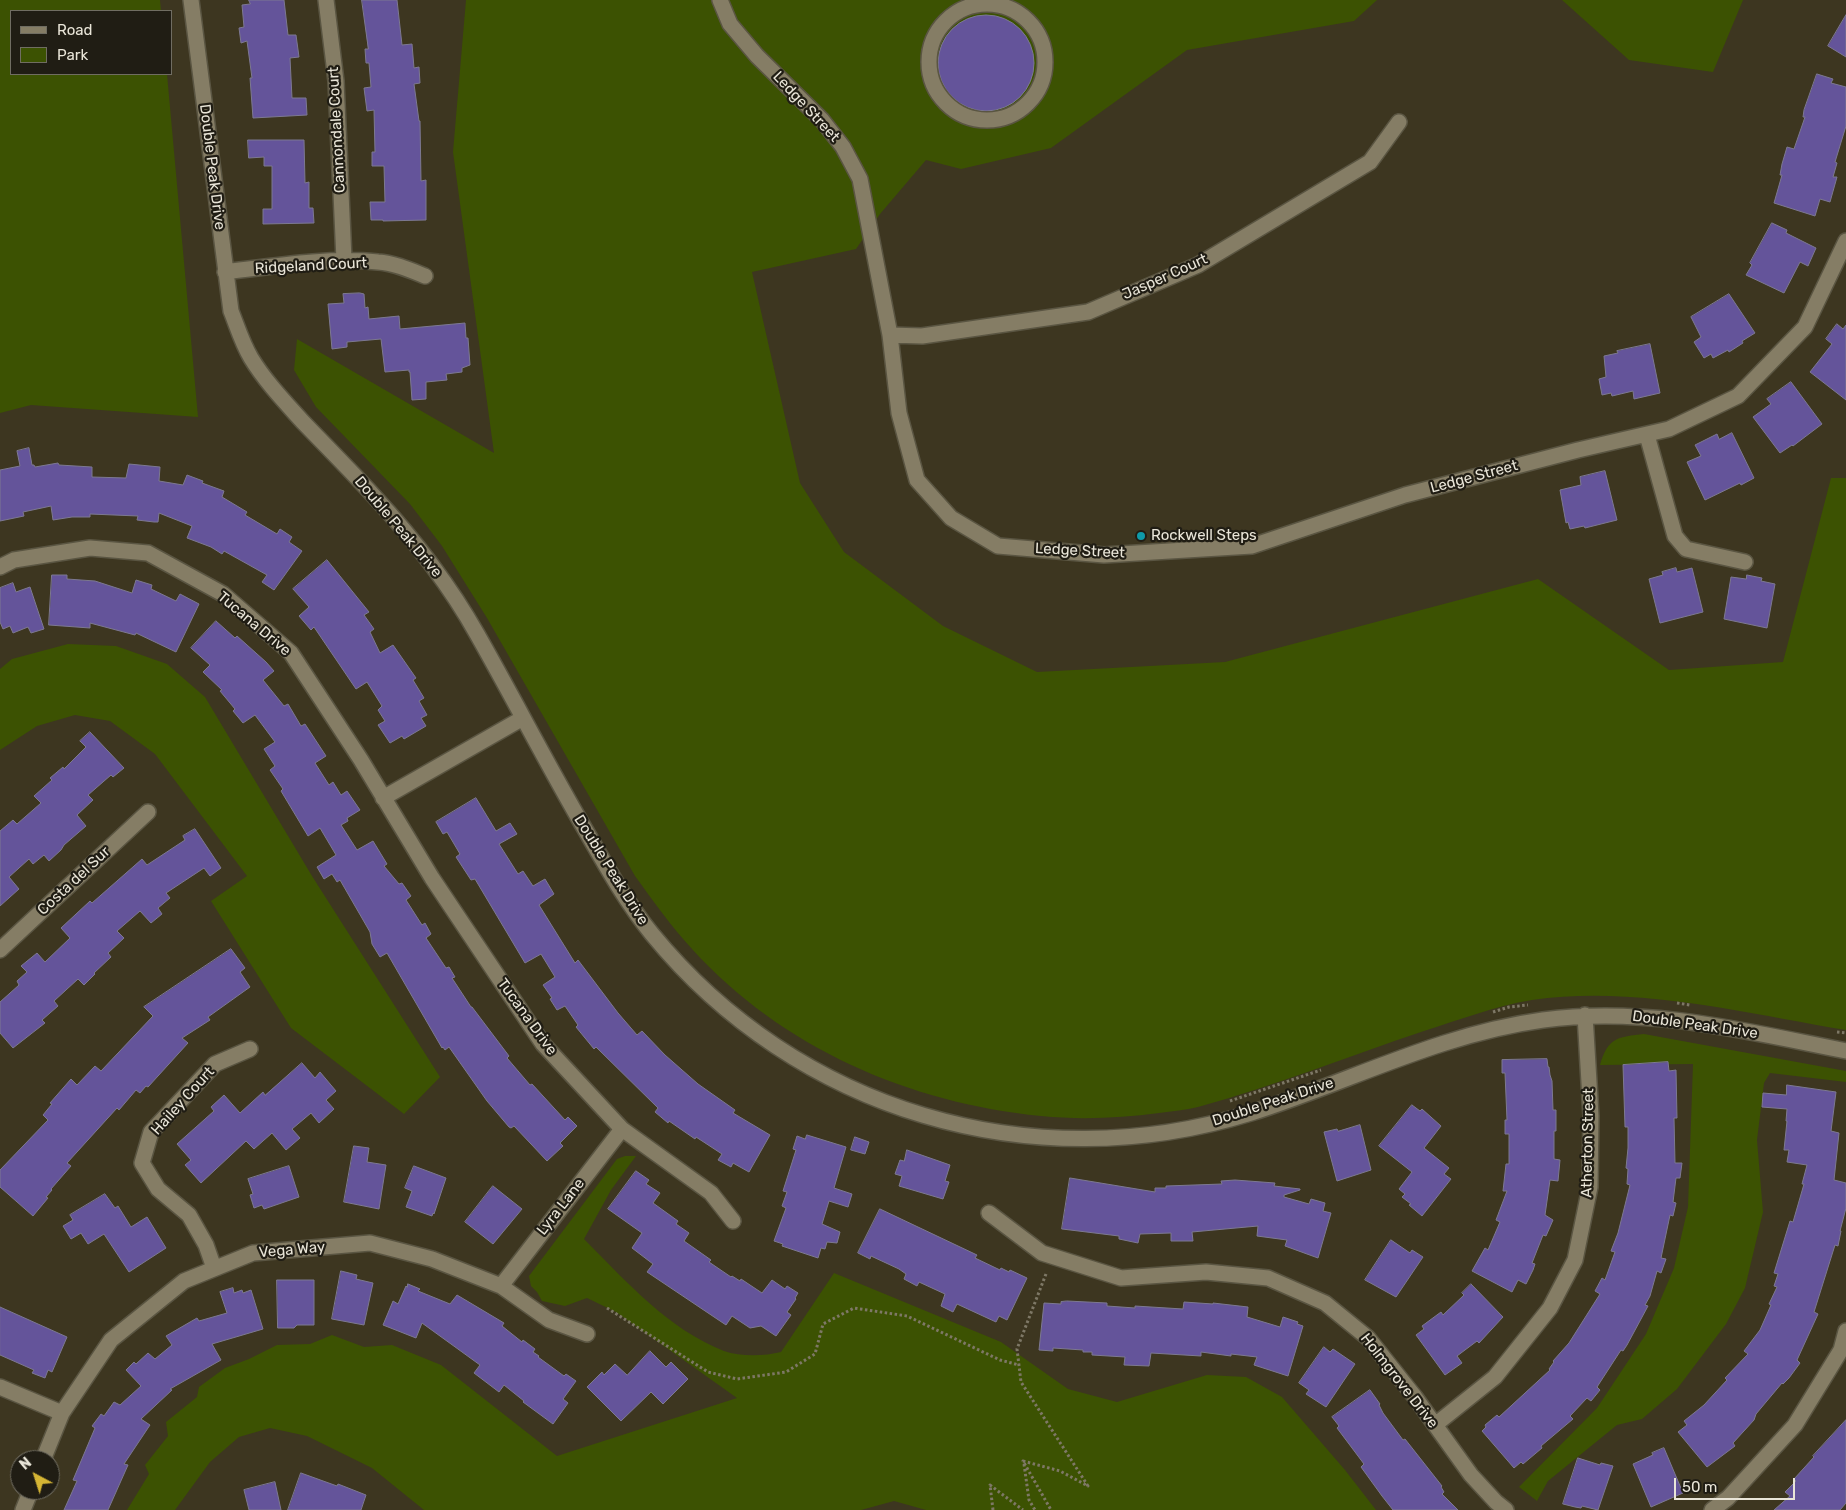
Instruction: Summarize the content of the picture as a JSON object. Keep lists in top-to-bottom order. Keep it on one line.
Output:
{"streets":{"street":["Ledge Street","Cannondale Court","Double Peak Drive","Ridgeland Court","Jasper Court","Tucana Drive","Costa del Sur","Hailey Court","Atherton Street","Lyra Lane","Vega Way","Holmgrove Drive"]},"crossings":[["Ledge Street","Jasper Court"],["Cannondale Court","Ridgeland Court"],["Double Peak Drive","Ridgeland Court"],["Double Peak Drive","Atherton Street"],["Tucana Drive","Lyra Lane"],["Hailey Court","Vega Way"],["Atherton Street","Holmgrove Drive"],["Lyra Lane","Vega Way"]],"places":["Rockwell Steps"],"legend":["Road","Park"],"scale_bar":"50 m","north":"top left"}
